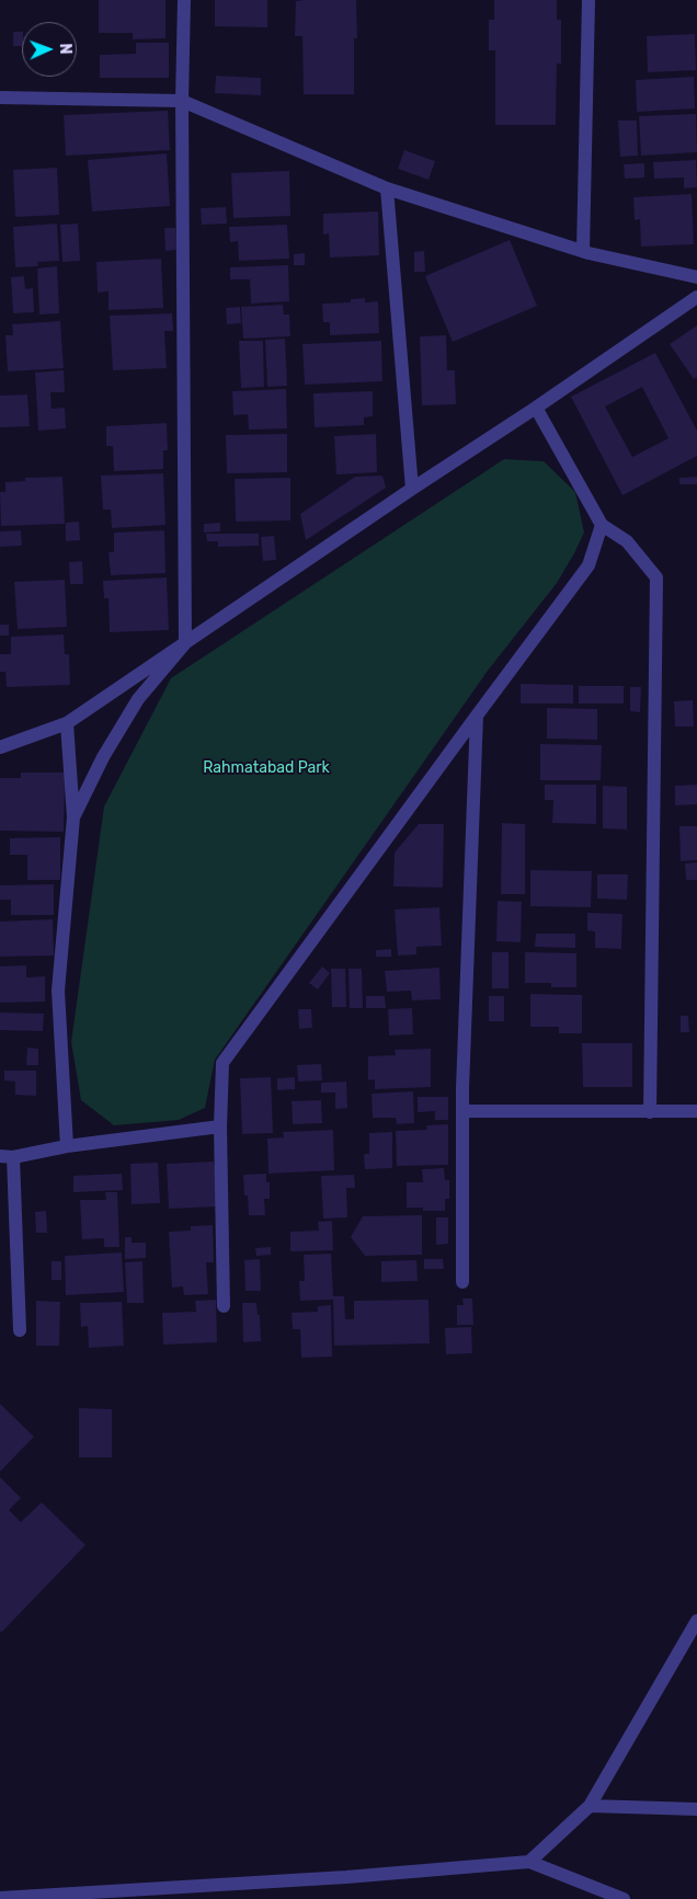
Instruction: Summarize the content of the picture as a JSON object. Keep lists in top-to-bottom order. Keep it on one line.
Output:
{"parks":["Rahmatabad Park"],"north":"right"}
